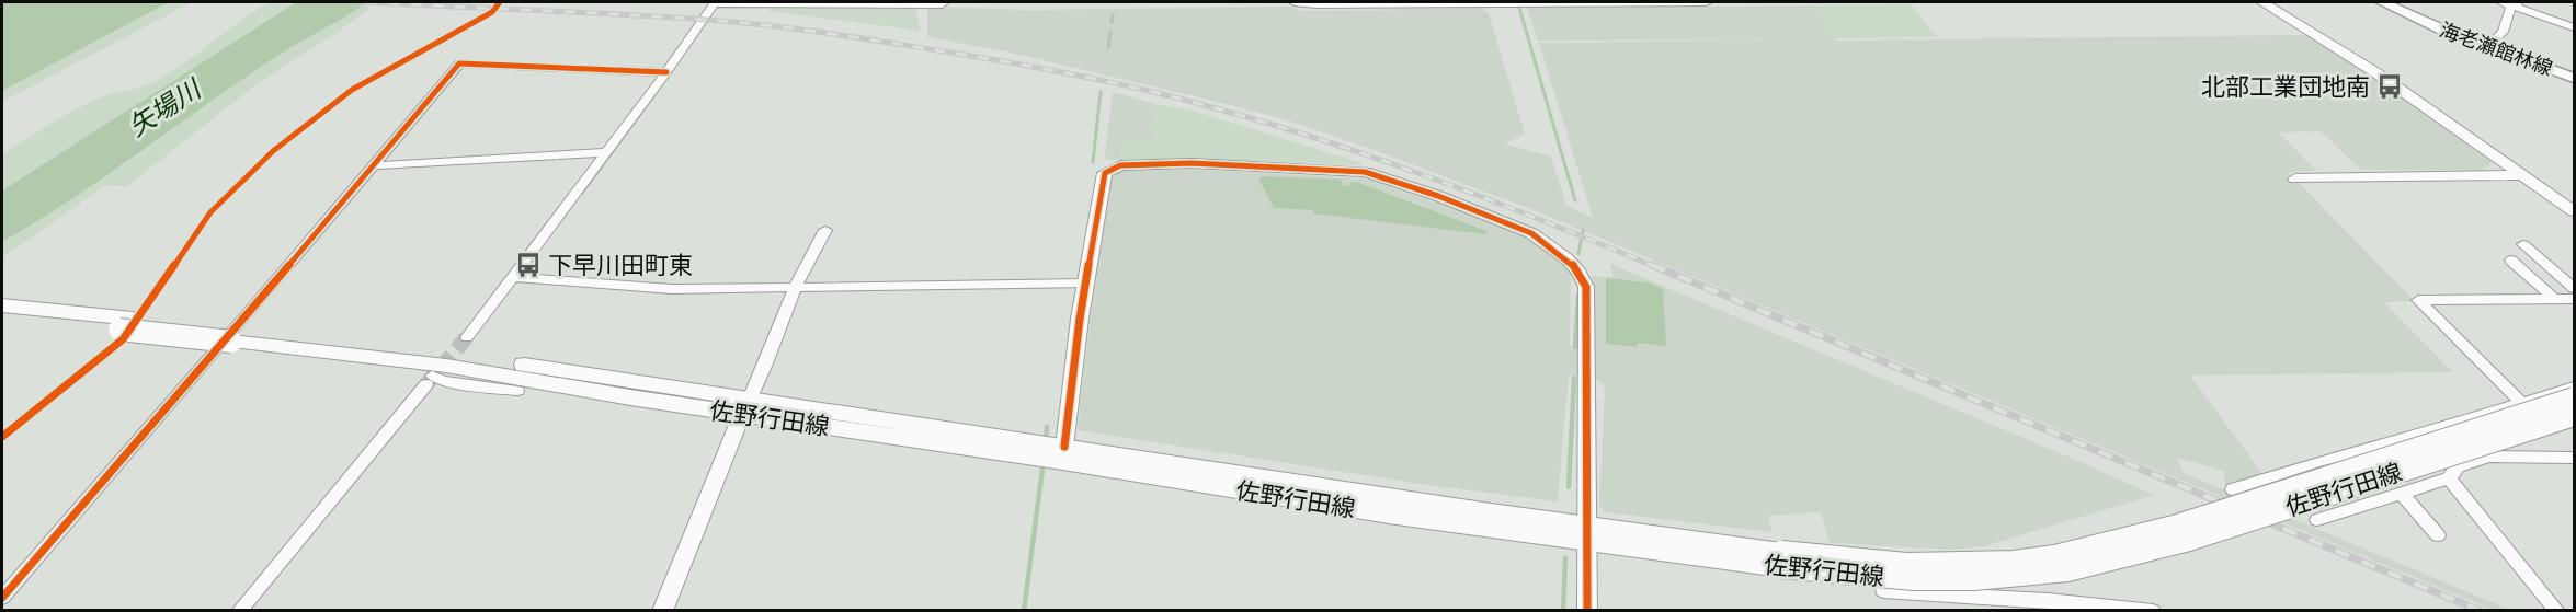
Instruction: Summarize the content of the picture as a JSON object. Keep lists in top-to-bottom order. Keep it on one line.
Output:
{"streets":{"main road":["海老瀬館林線","佐野行田線"]},"water":["矢場川"],"places":{"bus stop":["北部工業団地南","下早川田町東"]}}
